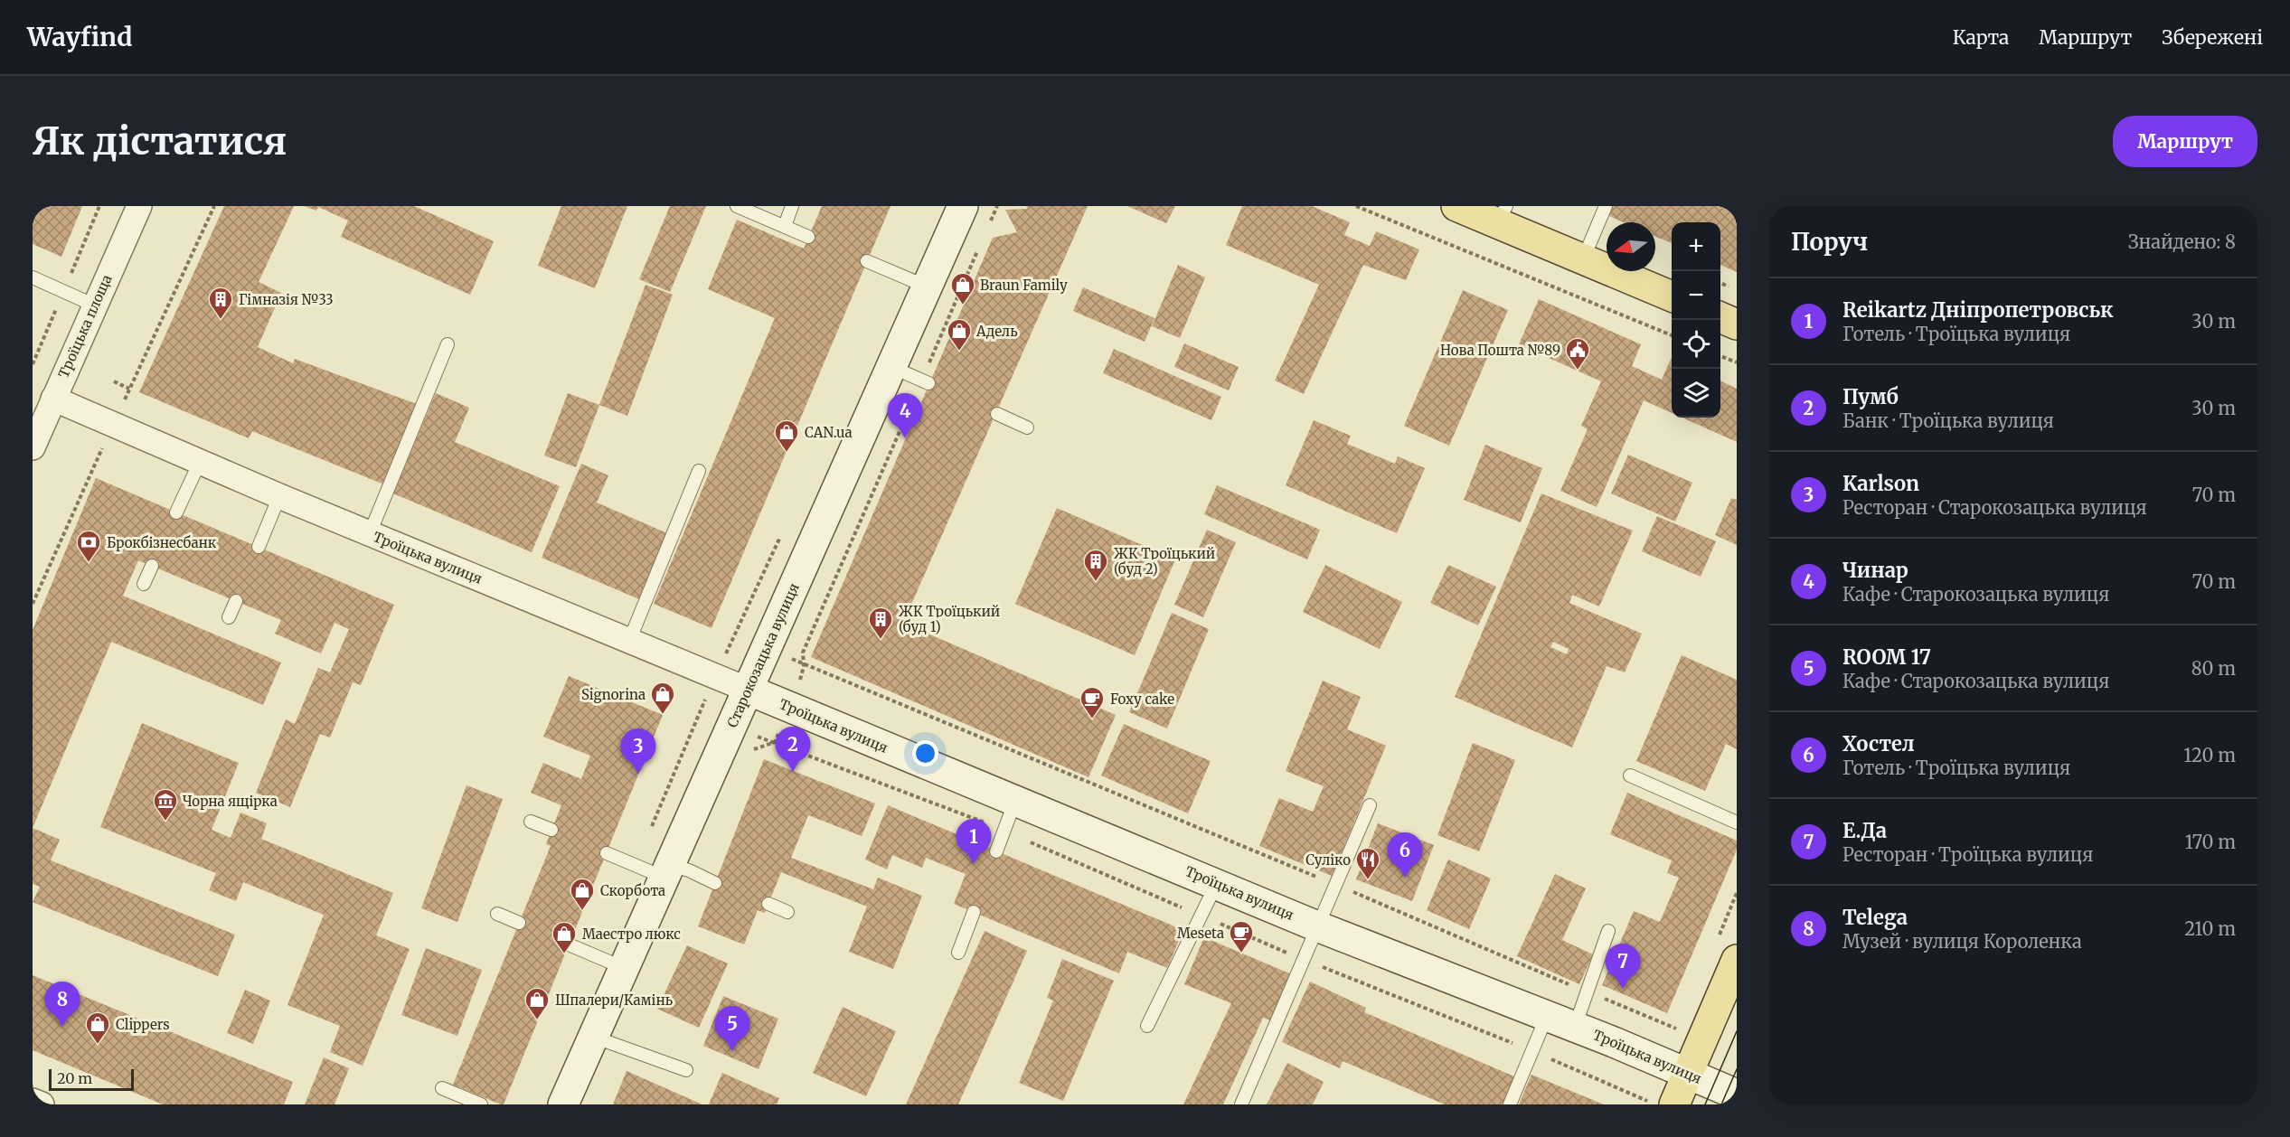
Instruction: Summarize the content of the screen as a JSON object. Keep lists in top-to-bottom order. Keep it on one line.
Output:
{"streets":{"street":["Троїцька площа","Троїцька вулиця","Старокозацька вулиця"]},"crossings":[["Троїцька площа","Троїцька вулиця"],["Троїцька вулиця","Старокозацька вулиця"]],"places":{"shop":["Braun Family","Адель","CAN.ua","Signorina","Скорбота","Маестро люкс","Шпалери/Камінь","Clippers"],"building":["Гімназія №33","ЖК Троїцький (буд 2)","ЖК Троїцький (буд 1)"],"public building":["Нова Пошта №89"],"bank":["Брокбізнесбанк"],"cafe":["Foxy cake","Meseta"],"museum":["Чорна ящірка"],"restaurant":["Суліко"]},"scale_bar":"20 m","north":"left","page":{"header":"Wayfind","nav":["Карта","Маршрут","Збережені"],"buttons":"Маршрут","title":"Як дістатися","heading":["Поруч","Знайдено: 8"],"map_buttons":["+","−"],"list":[{"mark":"1","name":"Reikartz Дніпропетровськ","note":"Готель · Троїцька вулиця","value":"30 m"},{"mark":"2","name":"Пумб","note":"Банк · Троїцька вулиця","value":"30 m"},{"mark":"3","name":"Karlson","note":"Ресторан · Старокозацька вулиця","value":"70 m"},{"mark":"4","name":"Чинар","note":"Кафе · Старокозацька вулиця","value":"70 m"},{"mark":"5","name":"ROOM 17","note":"Кафе · Старокозацька вулиця","value":"80 m"},{"mark":"6","name":"Хостел","note":"Готель · Троїцька вулиця","value":"120 m"},{"mark":"7","name":"Е.Да","note":"Ресторан · Троїцька вулиця","value":"170 m"},{"mark":"8","name":"Telega","note":"Музей · вулиця Короленка","value":"210 m"}],"pins":["4","2","3","1","6","7","8","5"],"scale":"20 m"}}
